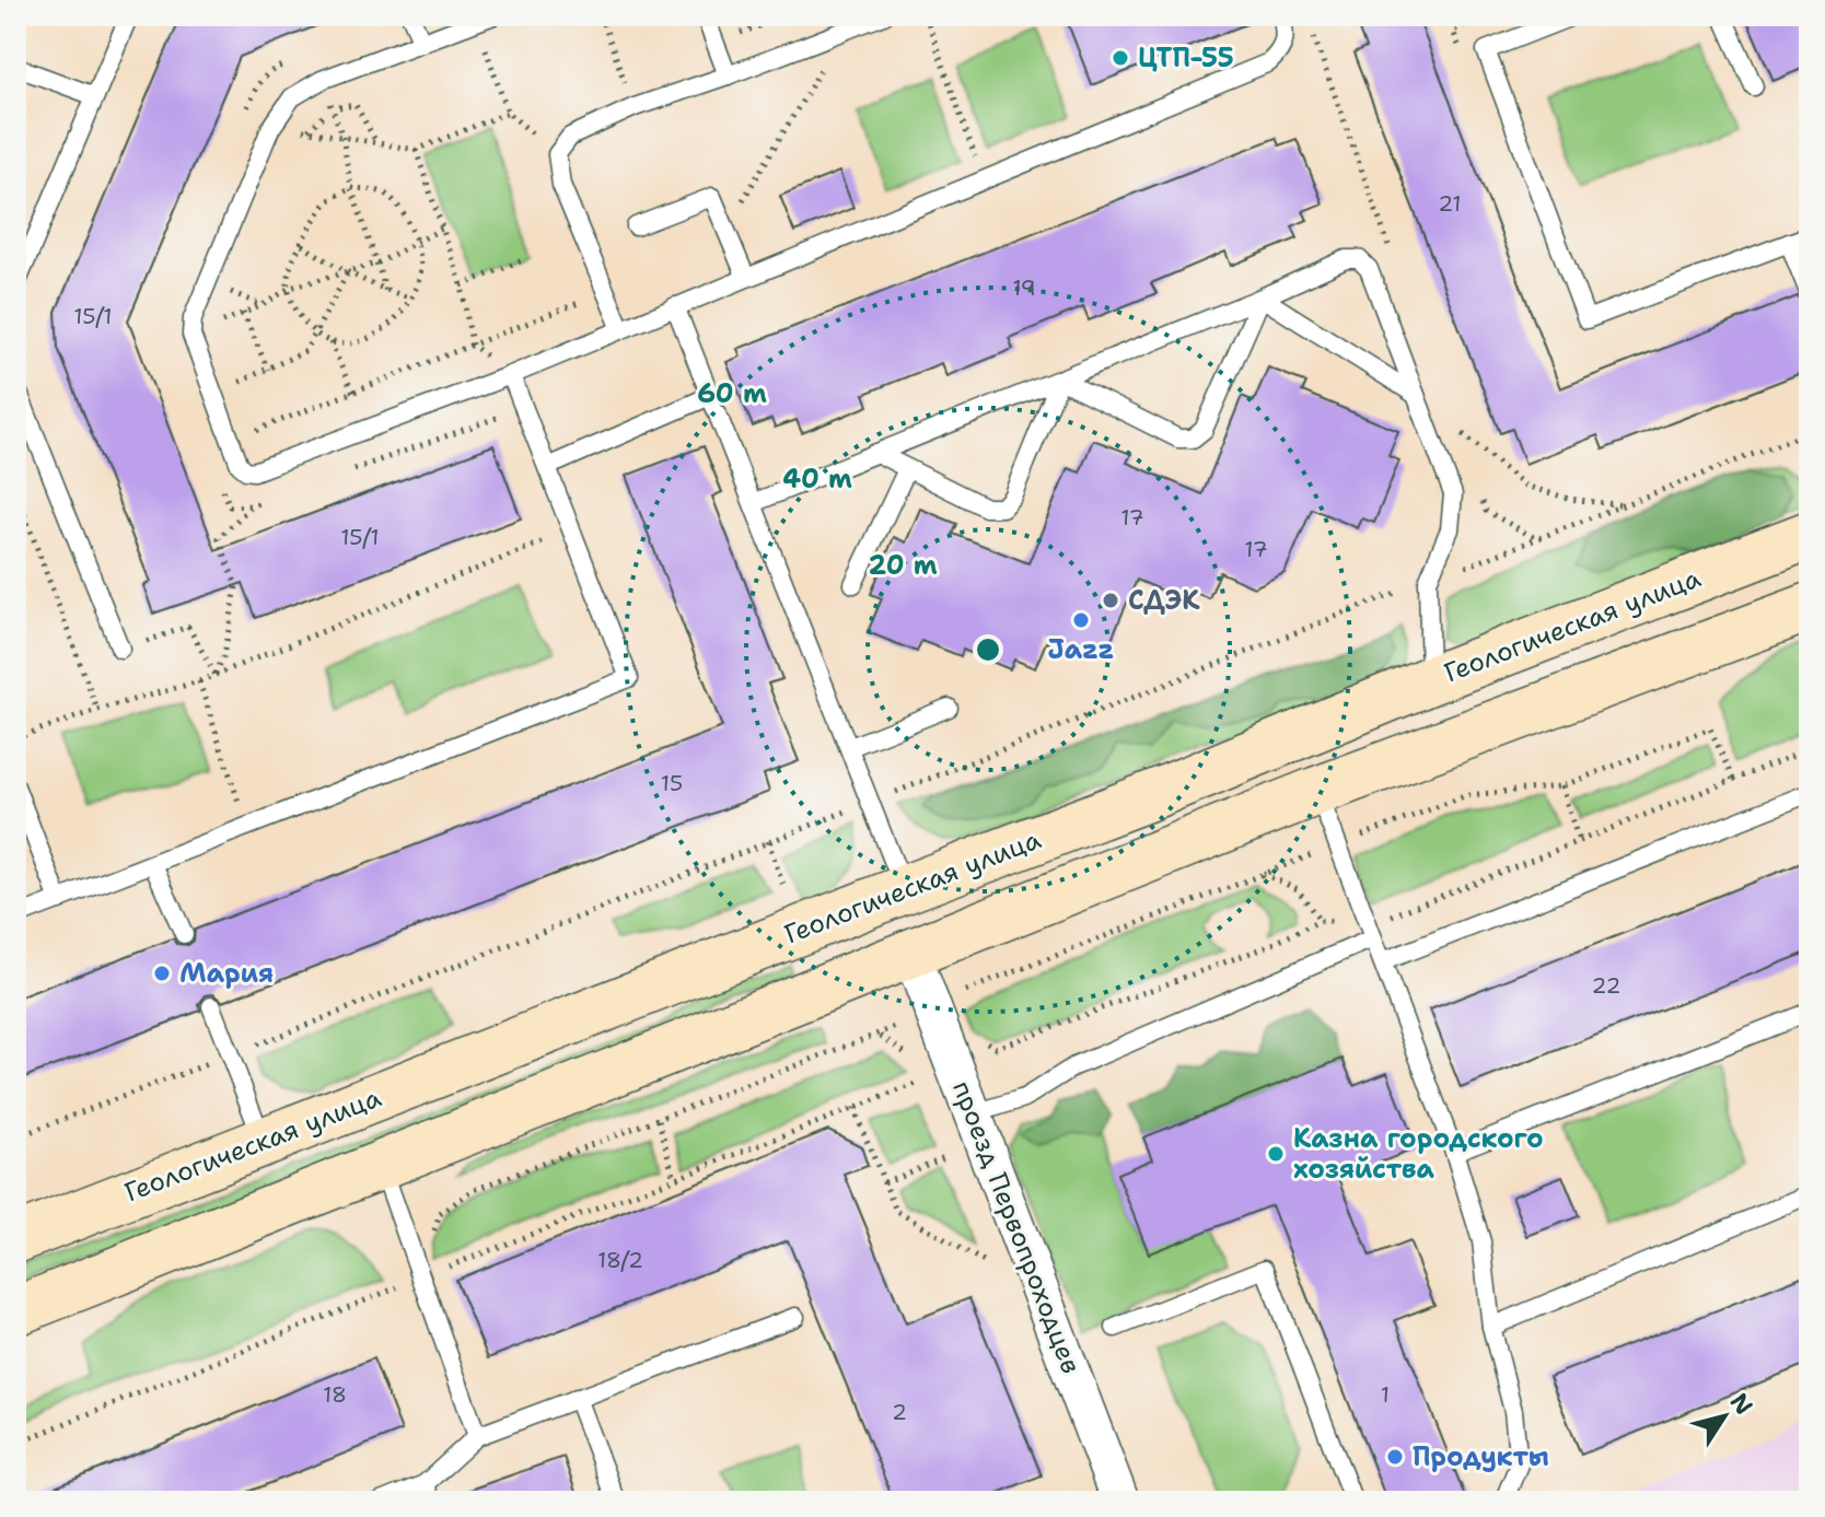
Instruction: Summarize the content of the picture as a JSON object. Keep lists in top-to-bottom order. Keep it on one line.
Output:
{"streets":{"main road":["Геологическая улица"],"street":["проезд Первопроходцев"]},"places":["ЦТП-55","СДЭК","Jazz","Мария","Казна городского хозяйства","Продукты"],"house_numbers":["21","19","15/1","17","15/1","17","15","22","18/2","18","1","2"],"north":"top right","rings":["60 m","40 m","20 m"]}
